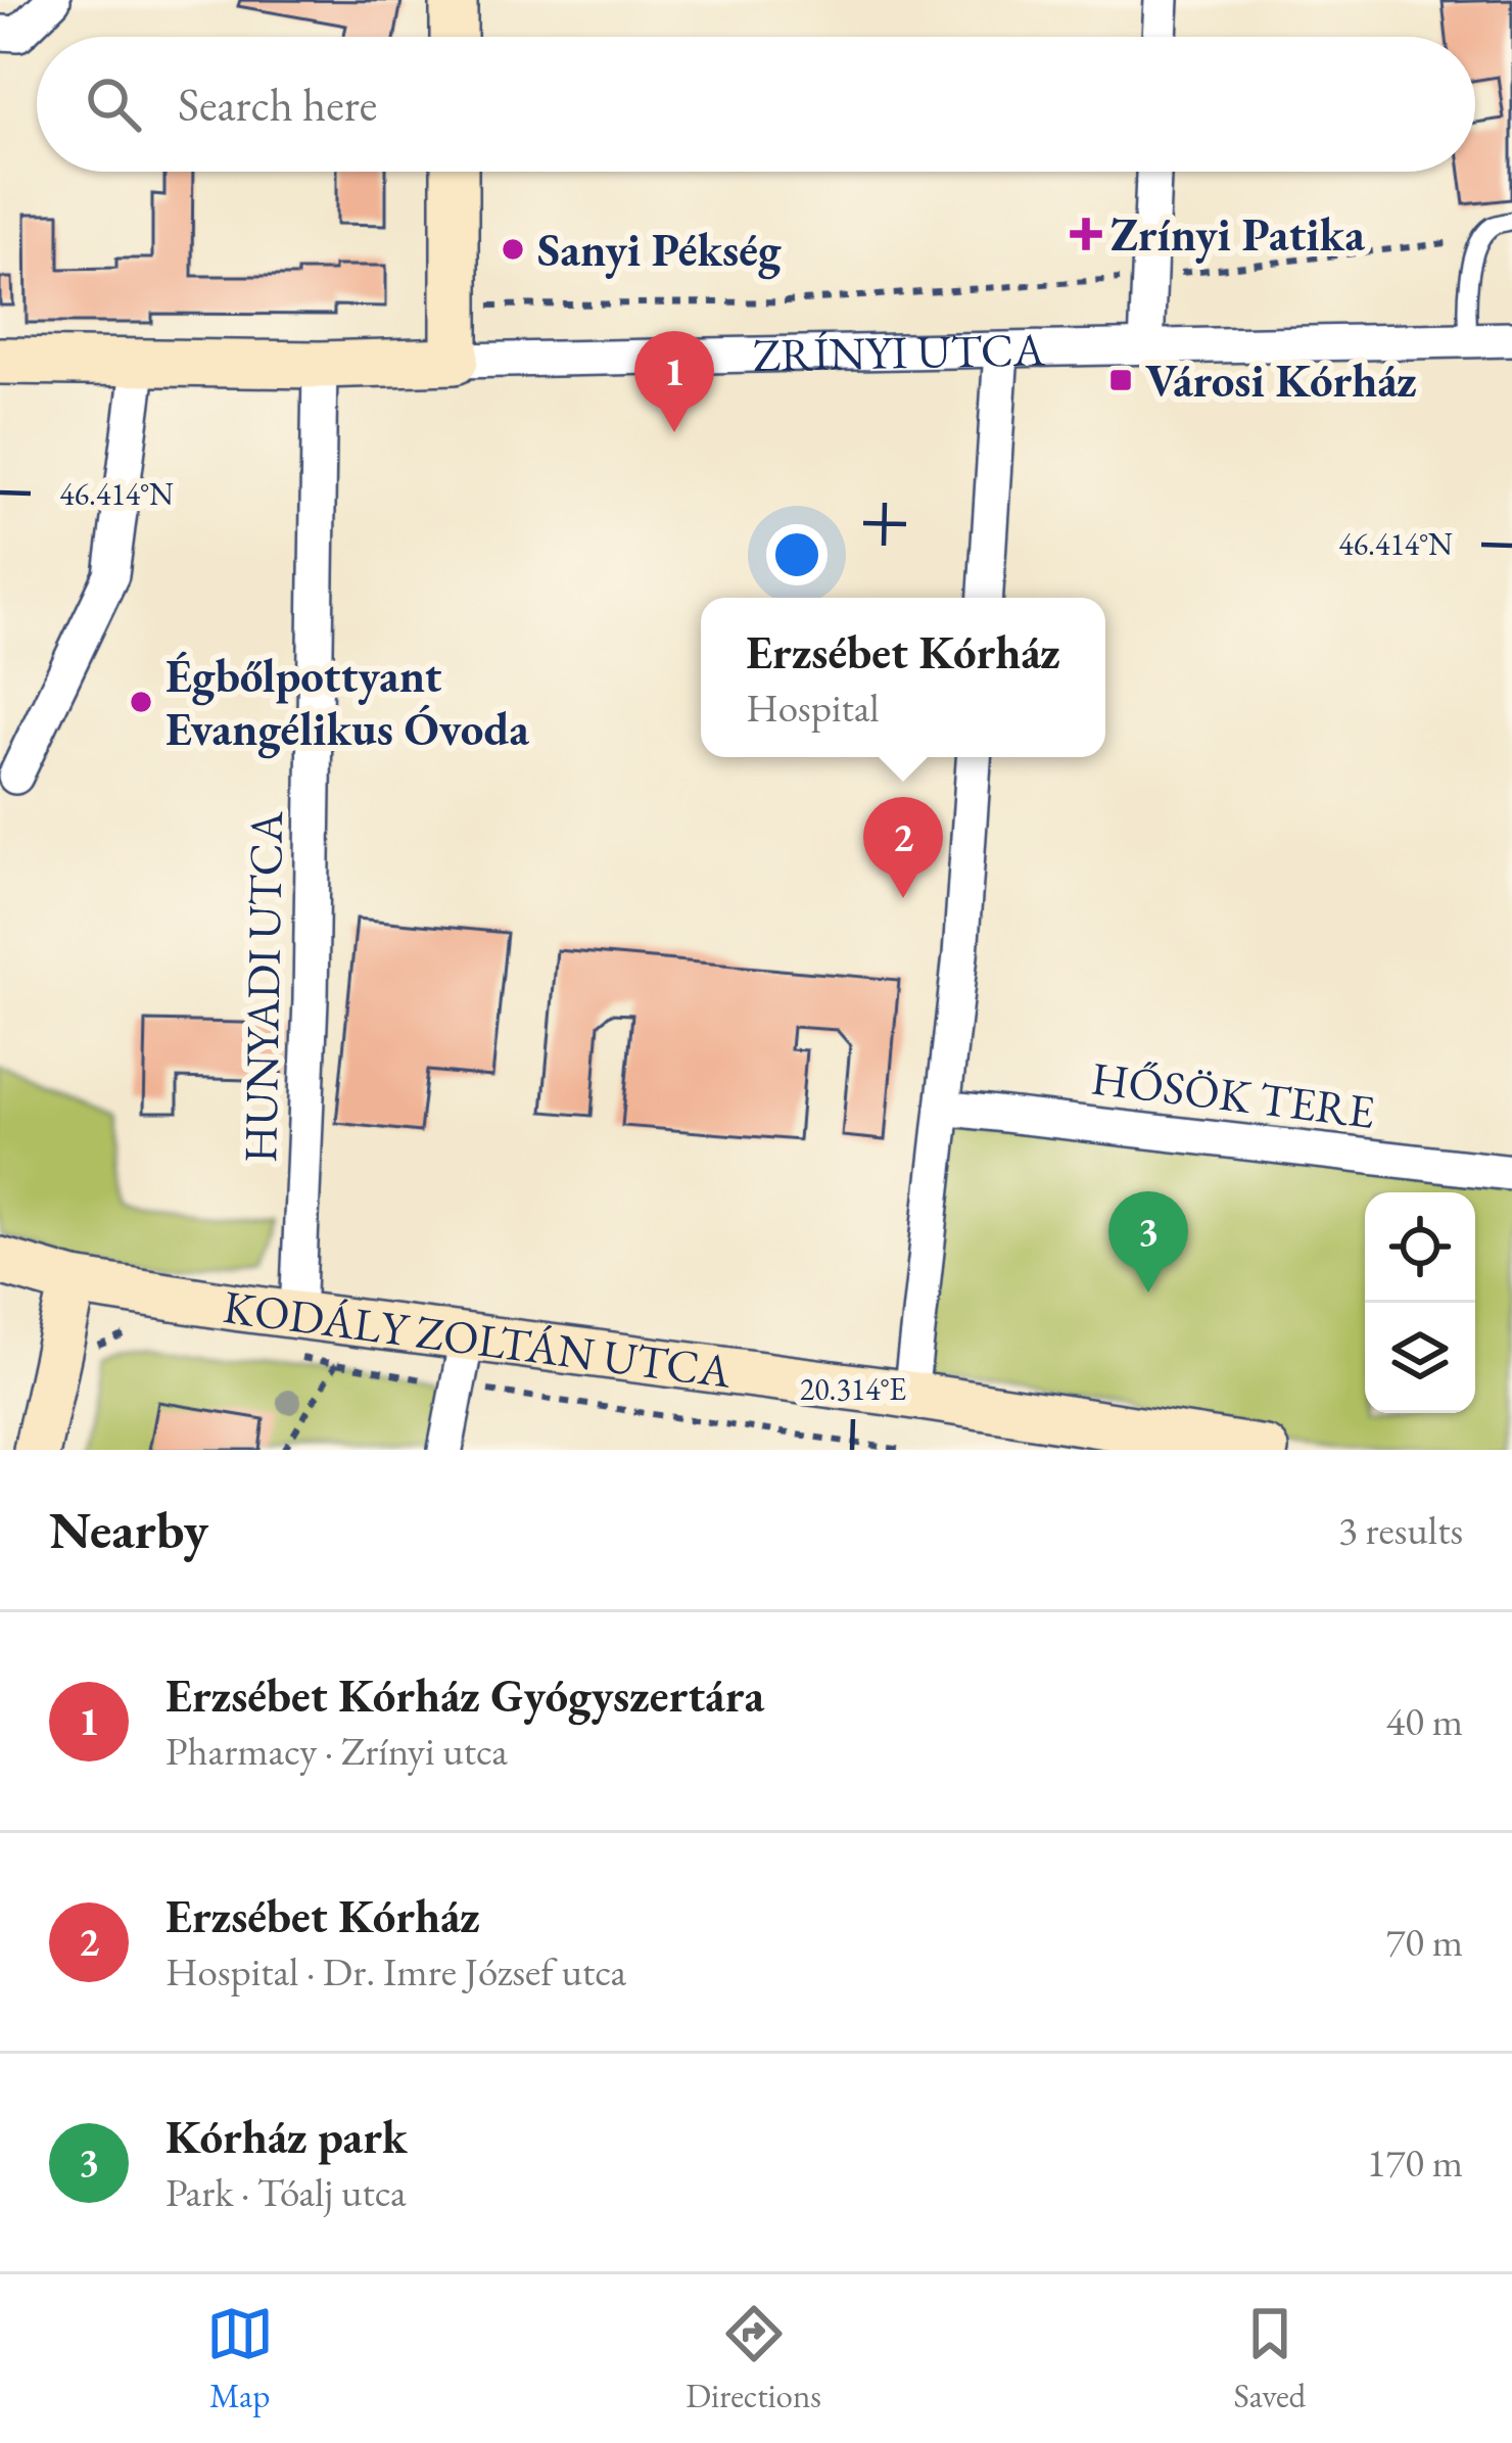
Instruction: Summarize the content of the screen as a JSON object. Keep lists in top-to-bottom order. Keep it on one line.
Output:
{"streets":{"street":["ZRÍNYI UTCA","HUNYADI UTCA","HŐSÖK TERE","KODÁLY ZOLTÁN UTCA"]},"crossings":[["ZRÍNYI UTCA","HUNYADI UTCA"],["HUNYADI UTCA","KODÁLY ZOLTÁN UTCA"]],"places":{"health":["Zrínyi Patika"],"other":["Sanyi Pékség","Égbőlpottyant Evangélikus Óvoda"],"transit":["Városi Kórház"]},"page":{"search":"Search here","pins":["1","2","3"],"popup":["Erzsébet Kórház","Hospital"],"heading":["Nearby","3 results"],"list":[{"mark":"1","name":"Erzsébet Kórház Gyógyszertára","note":"Pharmacy · Zrínyi utca","value":"40 m"},{"mark":"2","name":"Erzsébet Kórház","note":"Hospital · Dr. Imre József utca","value":"70 m"},{"mark":"3","name":"Kórház park","note":"Park · Tóalj utca","value":"170 m"}],"nav":["Map","Directions","Saved"]},"coordinates":["46.414°N","20.314°E"]}
